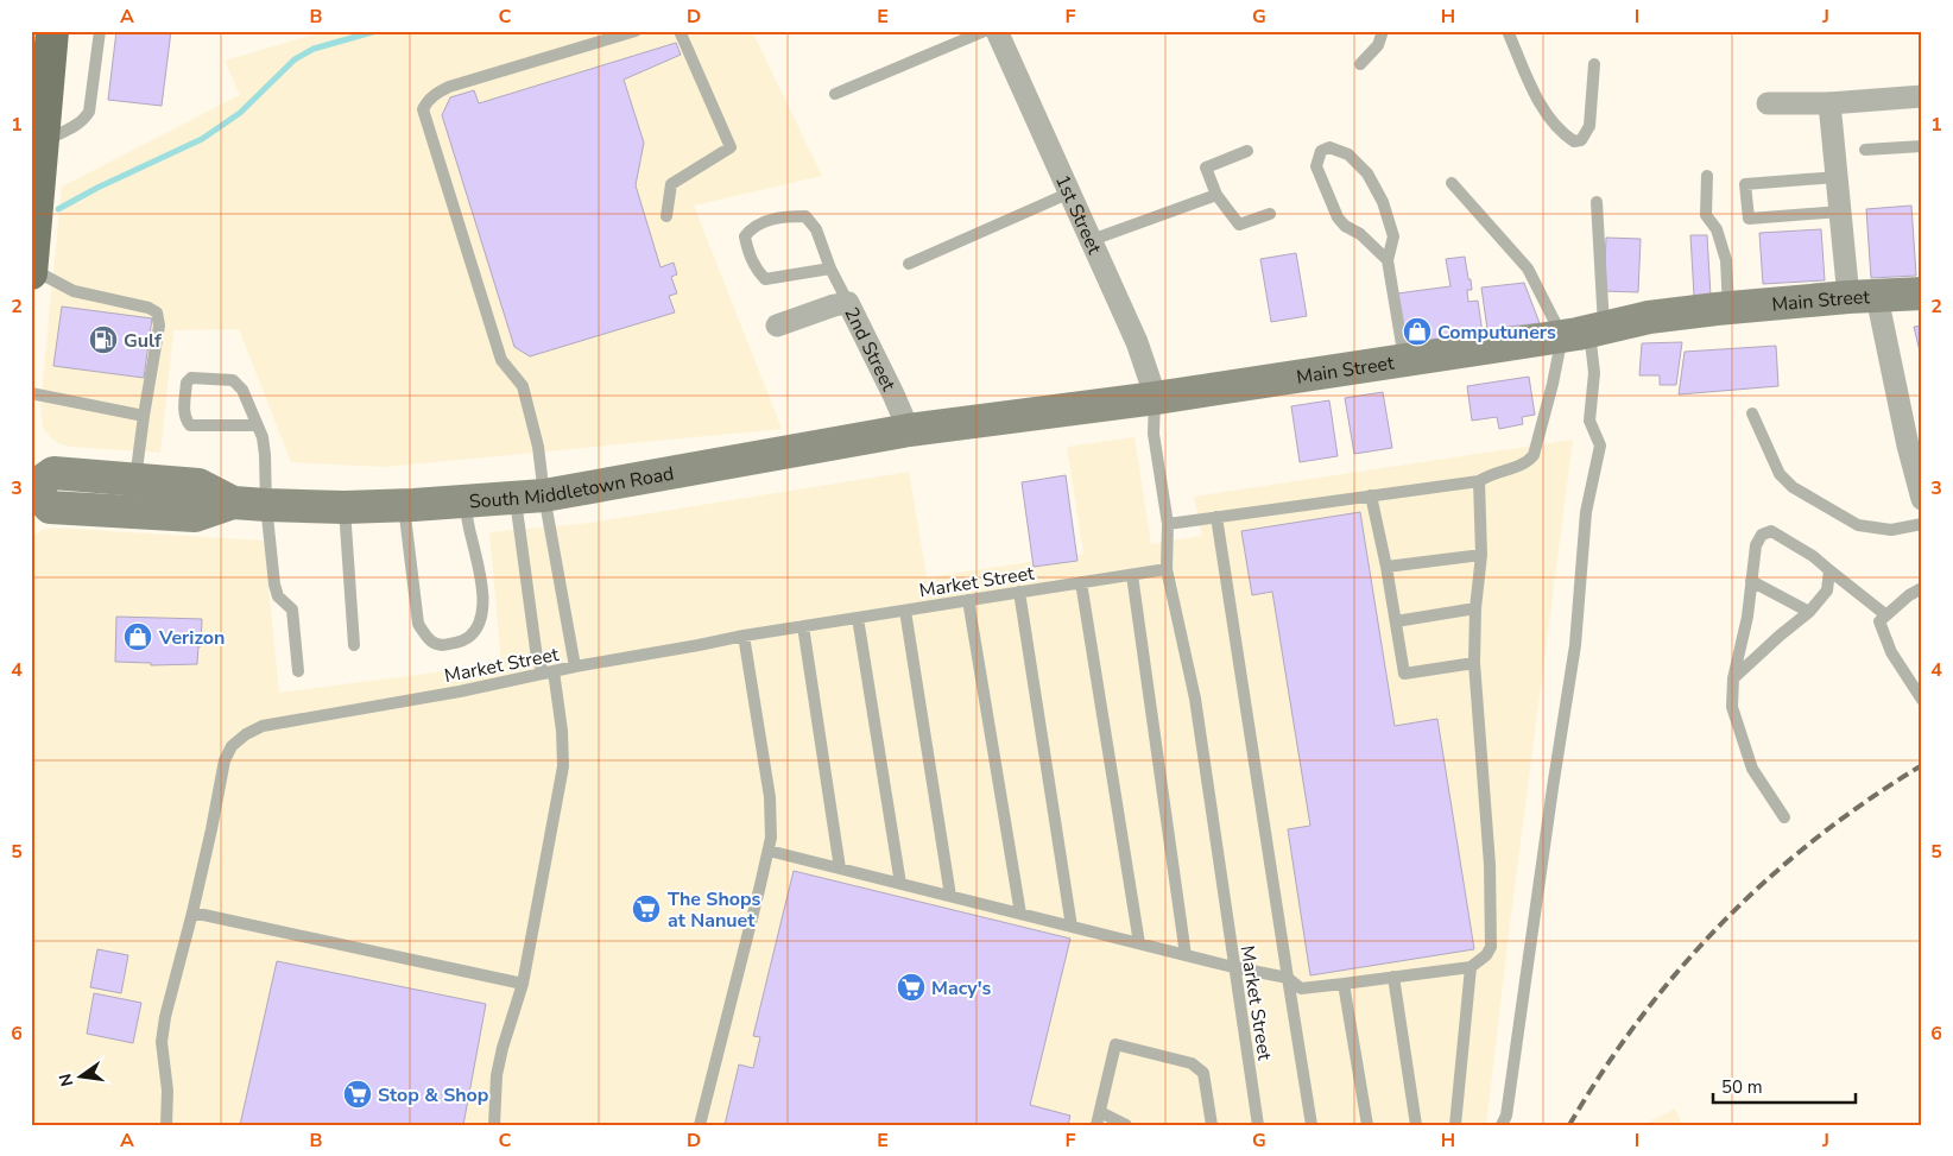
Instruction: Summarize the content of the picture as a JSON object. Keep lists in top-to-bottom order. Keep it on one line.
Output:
{"streets":{"street":["1st Street","Main Street","2nd Street","South Middletown Road"],"lane":["Market Street"]},"crossings":[["1st Street","Main Street"],["1st Street","Market Street"],["Main Street","2nd Street"],["Main Street","South Middletown Road"],["Main Street","Market Street"],["2nd Street","South Middletown Road"]],"places":{"shop":["Computuners","Verizon"],"fuel station":["Gulf"],"supermarket":["The Shops at Nanuet","Macy's","Stop & Shop"]},"scale_bar":"50 m","north":"left","grid":{"columns":["A","B","C","D","E","F","G","H","I","J"],"rows":["1","2","3","4","5","6"]}}
